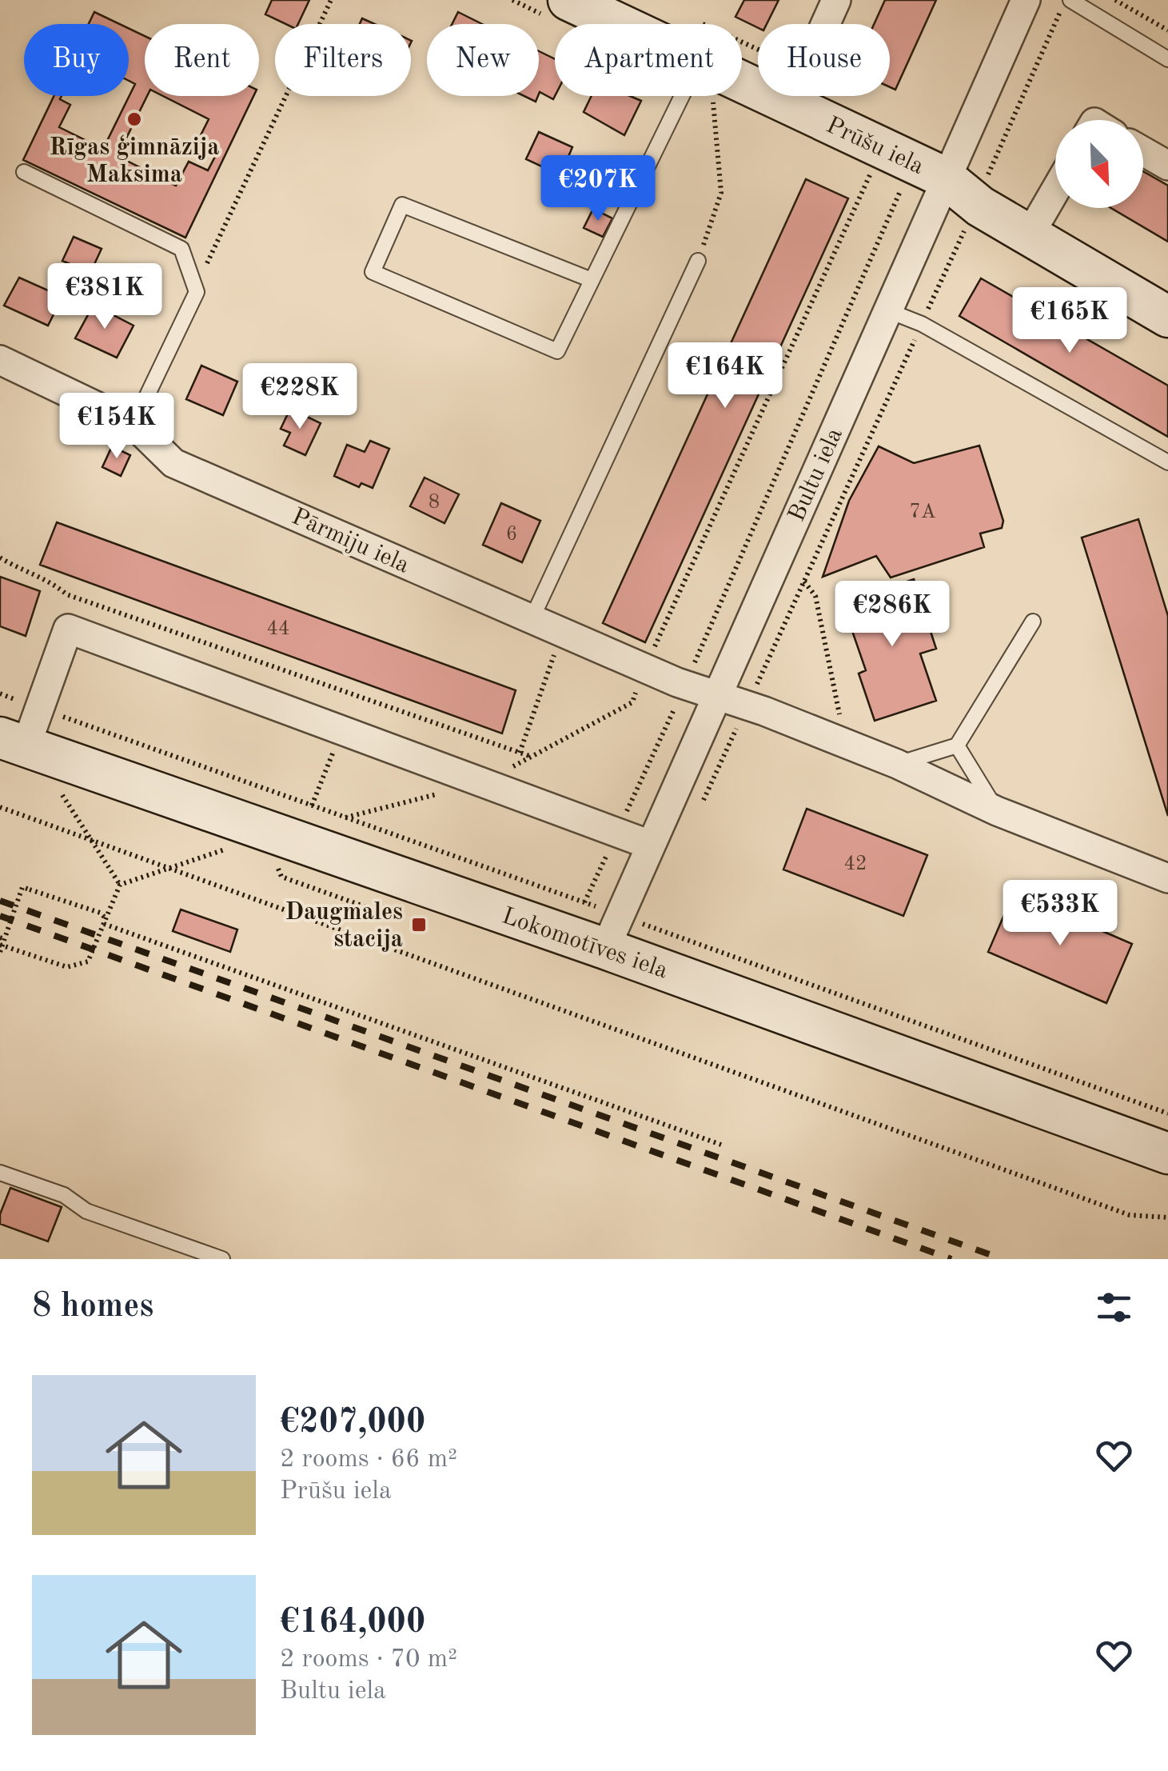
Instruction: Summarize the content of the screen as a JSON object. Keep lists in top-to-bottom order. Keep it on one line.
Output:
{"streets":{"street":["Prūšu iela","Bultu iela","Pārmiju iela","Lokomotīves iela"]},"crossings":[["Prūšu iela","Bultu iela"],["Bultu iela","Pārmiju iela"],["Bultu iela","Lokomotīves iela"]],"places":{"other":["Rīgas ģimnāzija Maksima"],"transit":["Daugmales stacija"]},"house_numbers":["8","7A","6","44","42"],"north":"bottom right","page":{"chip":["Buy","Rent","Filters","New","Apartment","House"],"price":["€207K","€381K","€165K","€164K","€228K","€154K","€286K","€533K"],"heading":"8 homes","list":[{"name":"€207,000","note":"2 rooms · 66 m² · Prūšu iela"},{"name":"€164,000","note":"2 rooms · 70 m² · Bultu iela"}]}}
